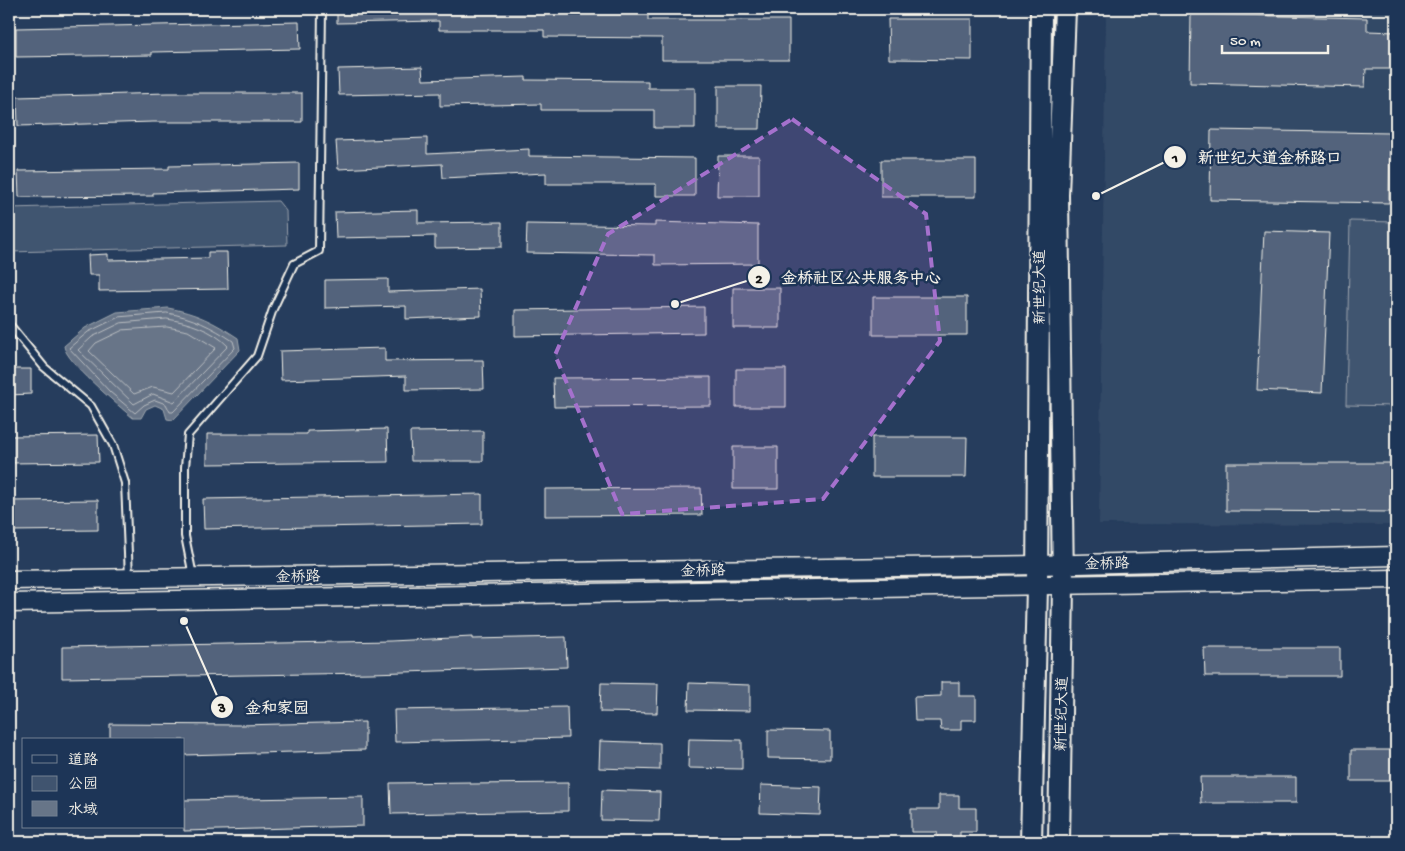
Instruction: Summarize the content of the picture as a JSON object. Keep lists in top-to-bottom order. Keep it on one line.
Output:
{"streets":{"main road":["新世纪大道"],"street":["金桥路"]},"crossings":[["新世纪大道","金桥路"]],"places":["新世纪大道金桥路口","金桥社区公共服务中心","金和家园"],"legend":["道路","公园","水域"],"scale_bar":"50 m"}
